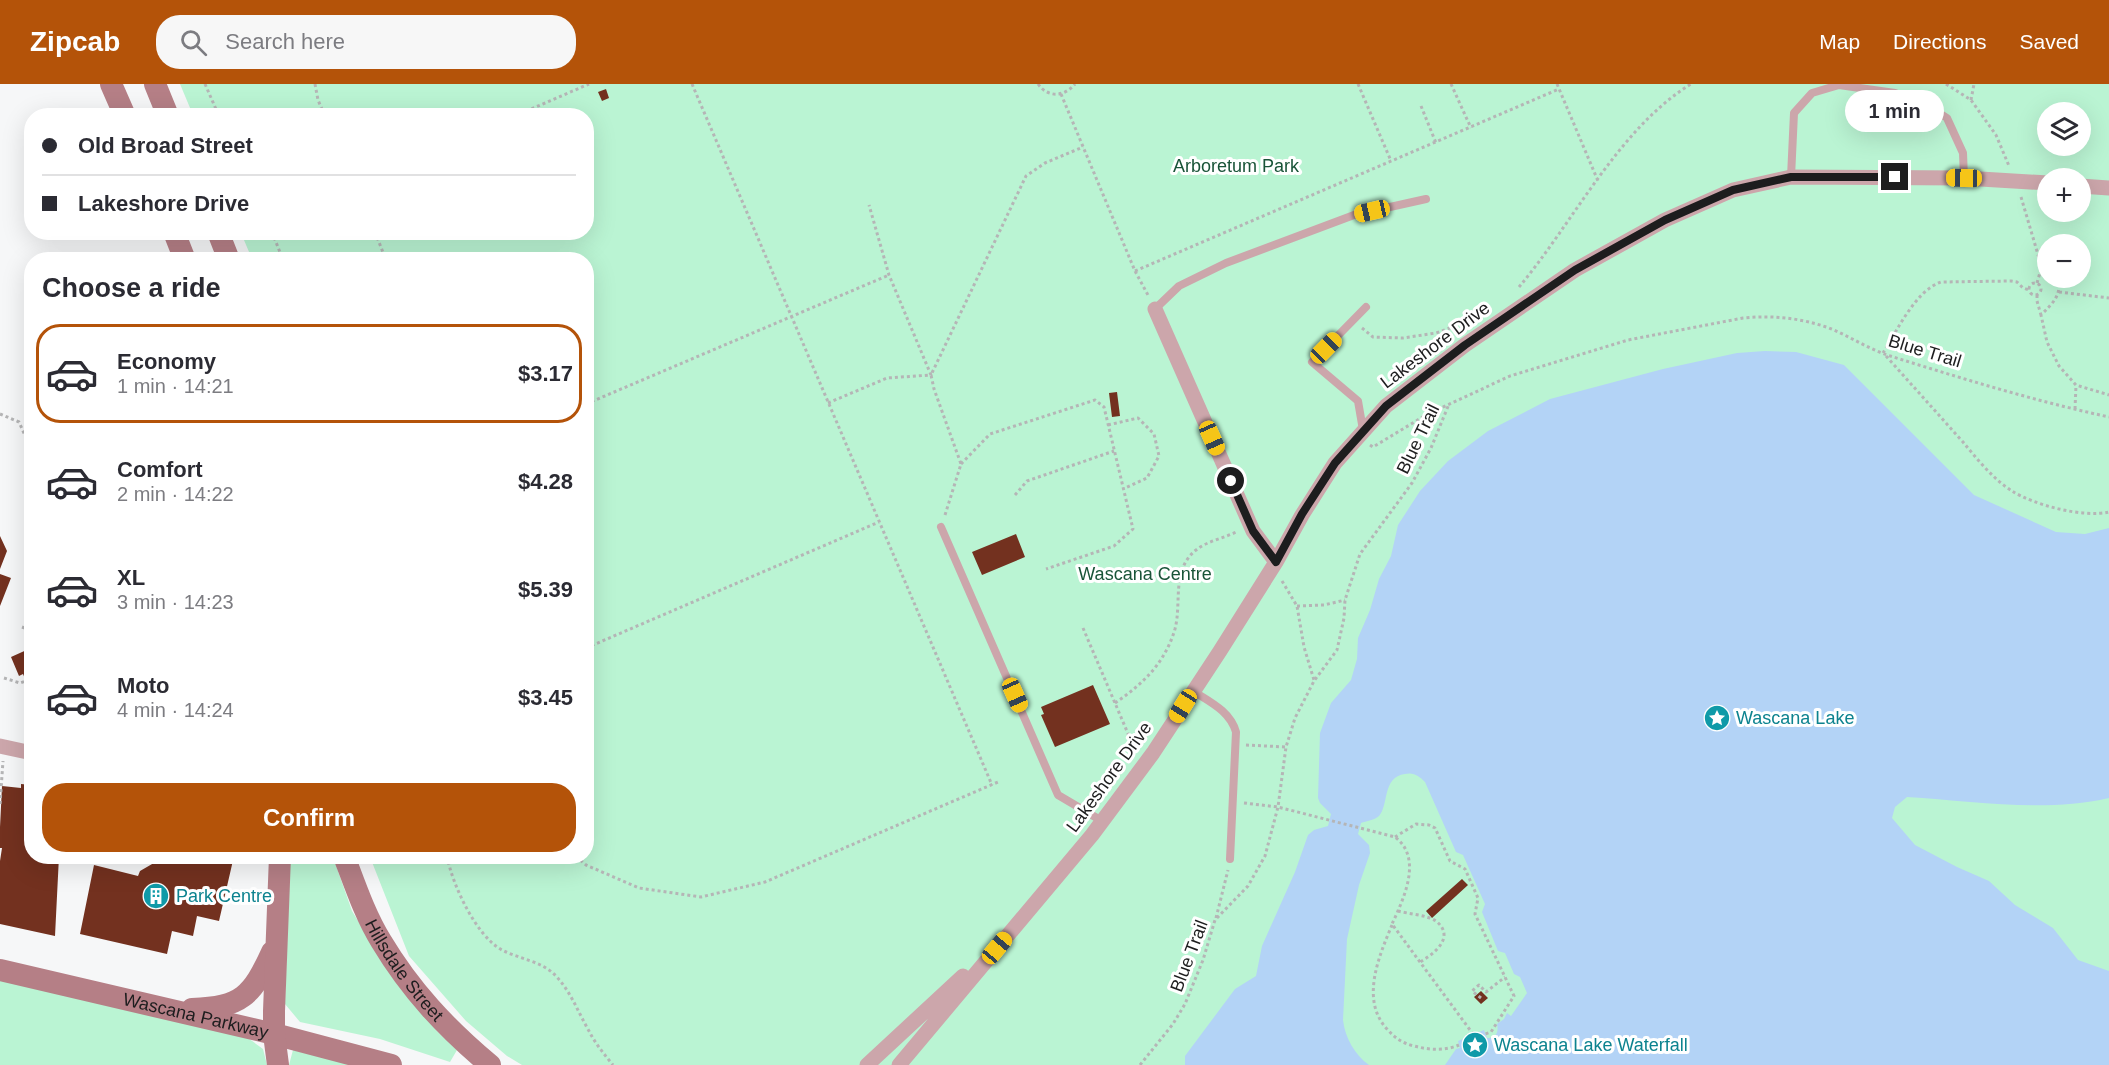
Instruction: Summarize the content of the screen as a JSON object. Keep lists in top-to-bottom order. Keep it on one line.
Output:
{"streets":{"street":["Lakeshore Drive","Hillsdale Street","Wascana Parkway"],"path":["Blue Trail"]},"parks":["Arboretum Park","Wascana Centre"],"places":{"place":["Wascana Lake","Wascana Lake Waterfall"],"building":["Park Centre"]},"page":{"header":"Zipcab","search":"Search here","nav":["Map","Directions","Saved"],"bubble":"1 min","map_buttons":["+","−"],"banner":["Old Broad Street","Lakeshore Drive"],"heading":"Choose a ride","list":[{"name":"Economy","note":"1 min · 14:21","value":"$3.17"},{"name":"Comfort","note":"2 min · 14:22","value":"$4.28"},{"name":"XL","note":"3 min · 14:23","value":"$5.39"},{"name":"Moto","note":"4 min · 14:24","value":"$3.45"}],"buttons":"Confirm"}}
